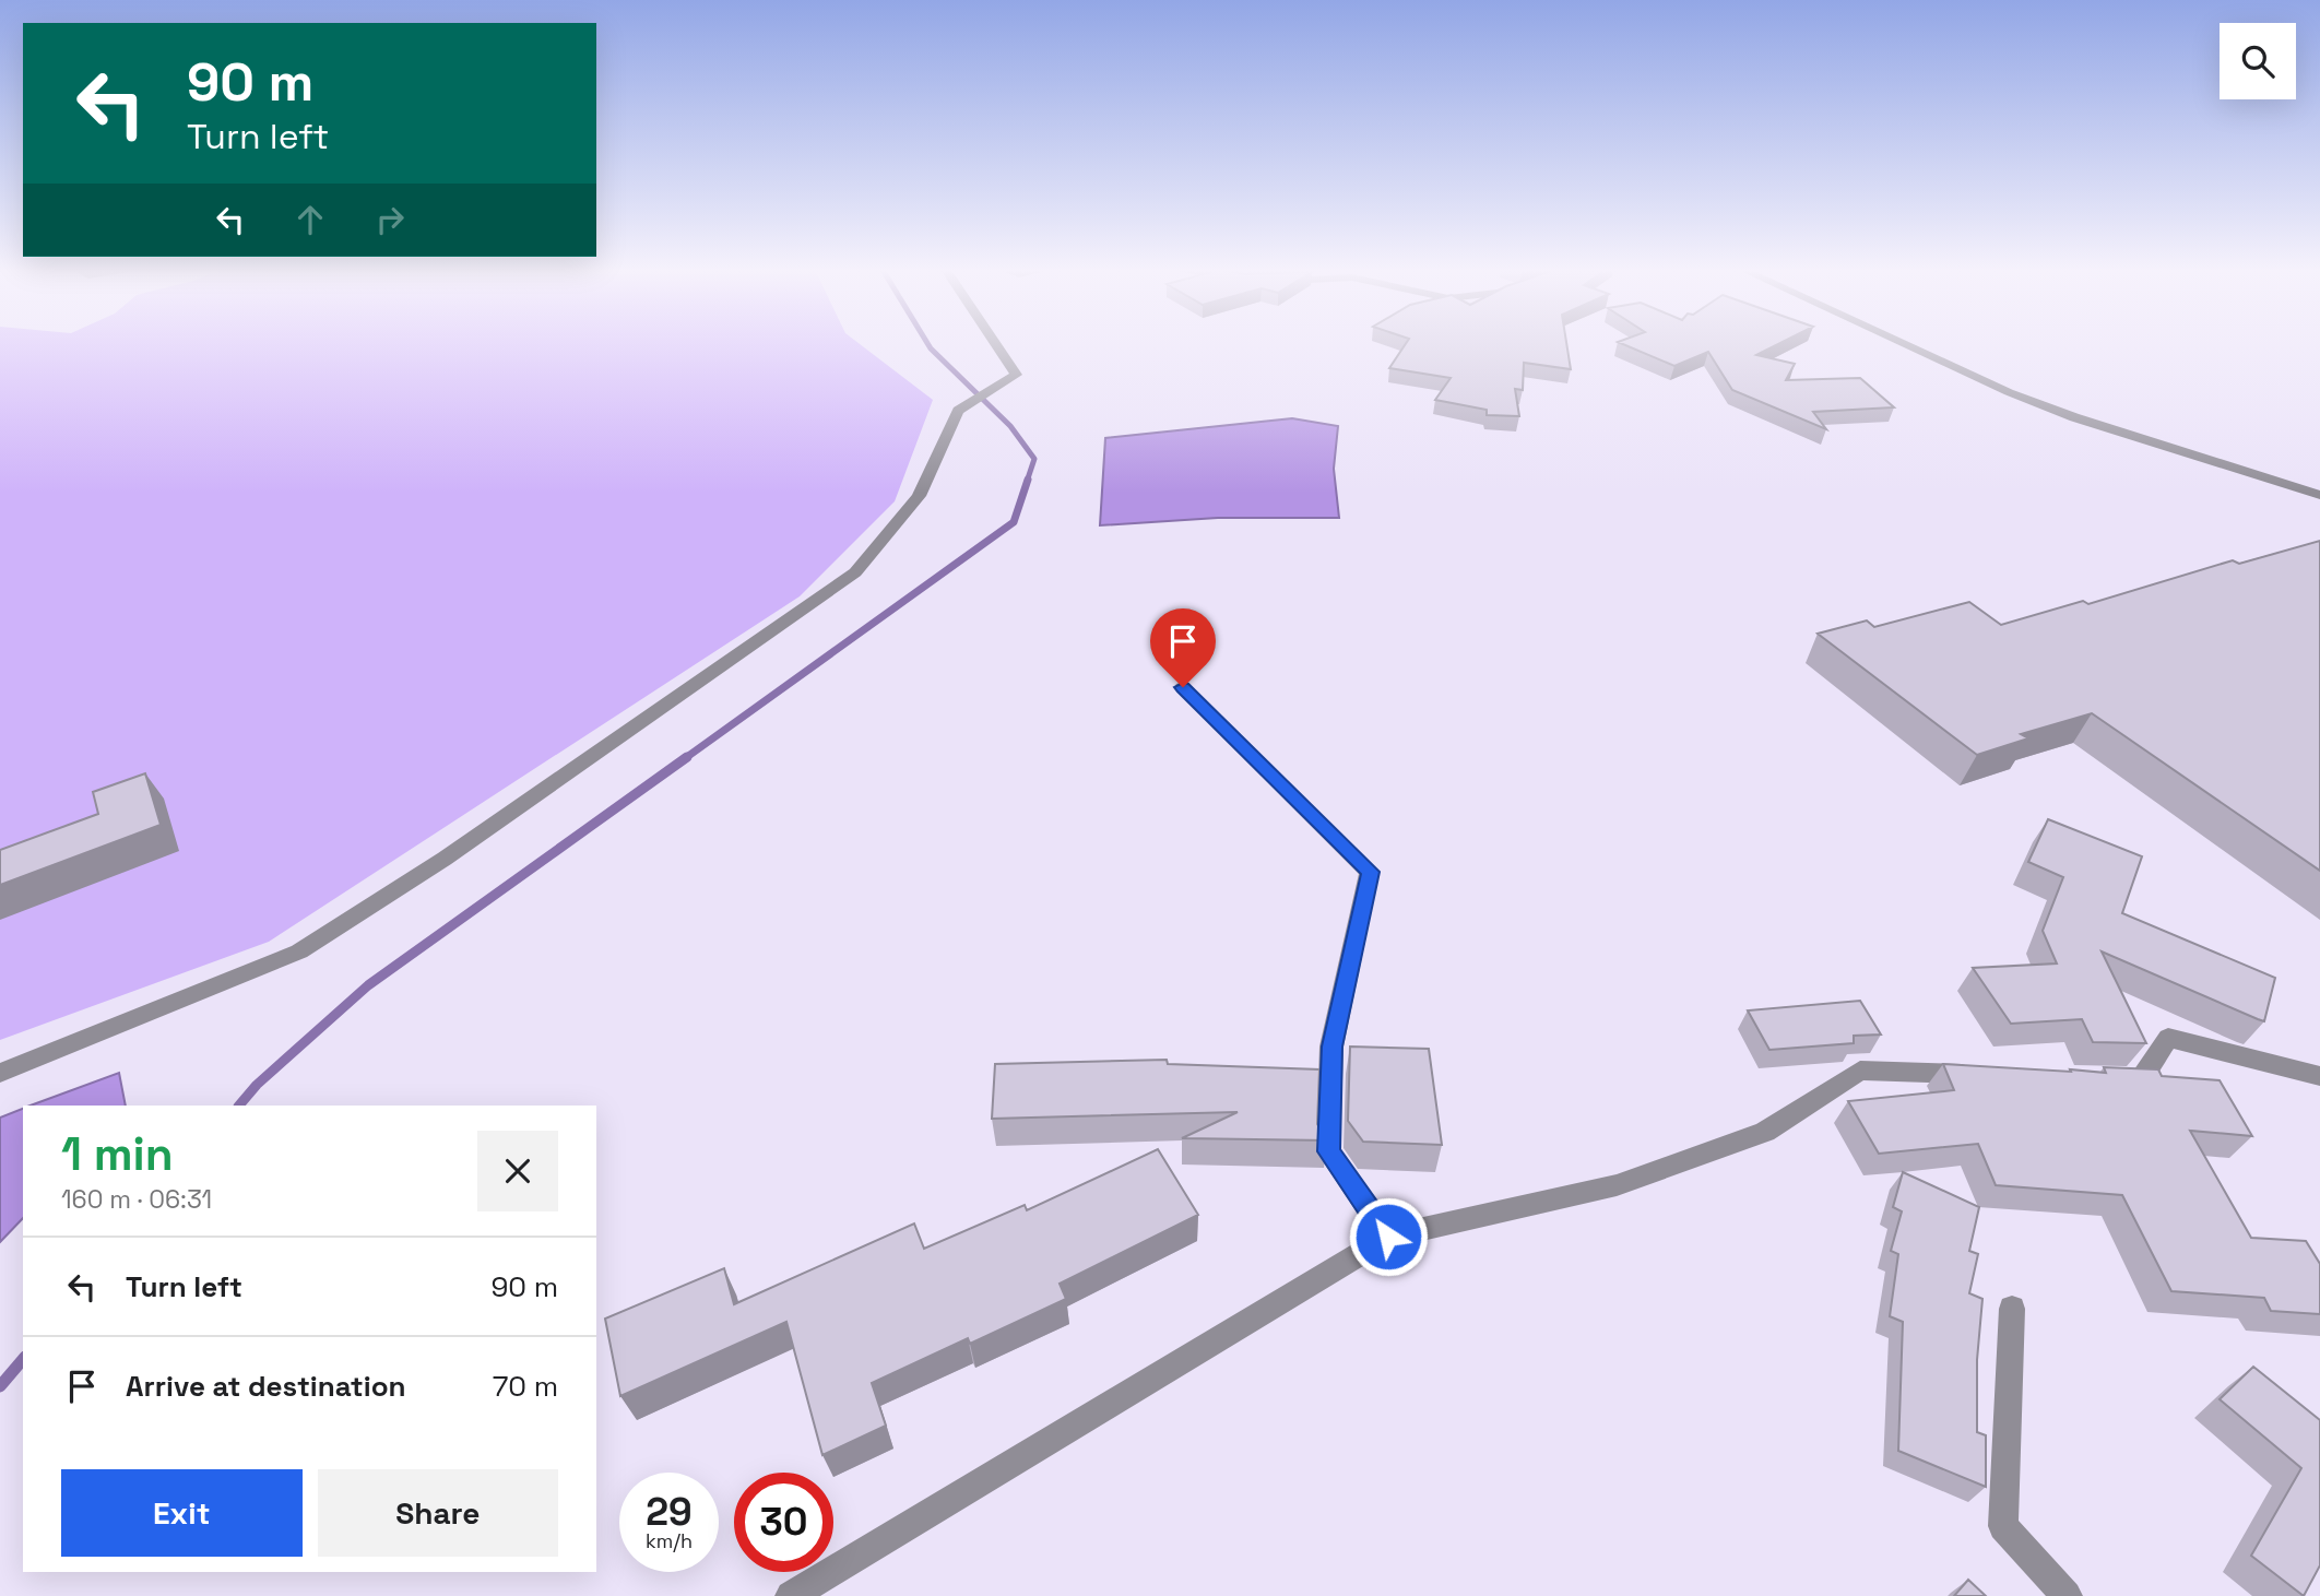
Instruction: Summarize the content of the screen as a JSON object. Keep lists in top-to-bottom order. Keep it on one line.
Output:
{"page":{"turn":["90 m","Turn left"],"heading":["1 min","160 m · 06:31"],"list":[{"name":"Turn left","value":"90 m"},{"name":"Arrive at destination","value":"70 m"}],"buttons":["Exit","Share"],"speed":"29 km/h","limit":"30"}}
